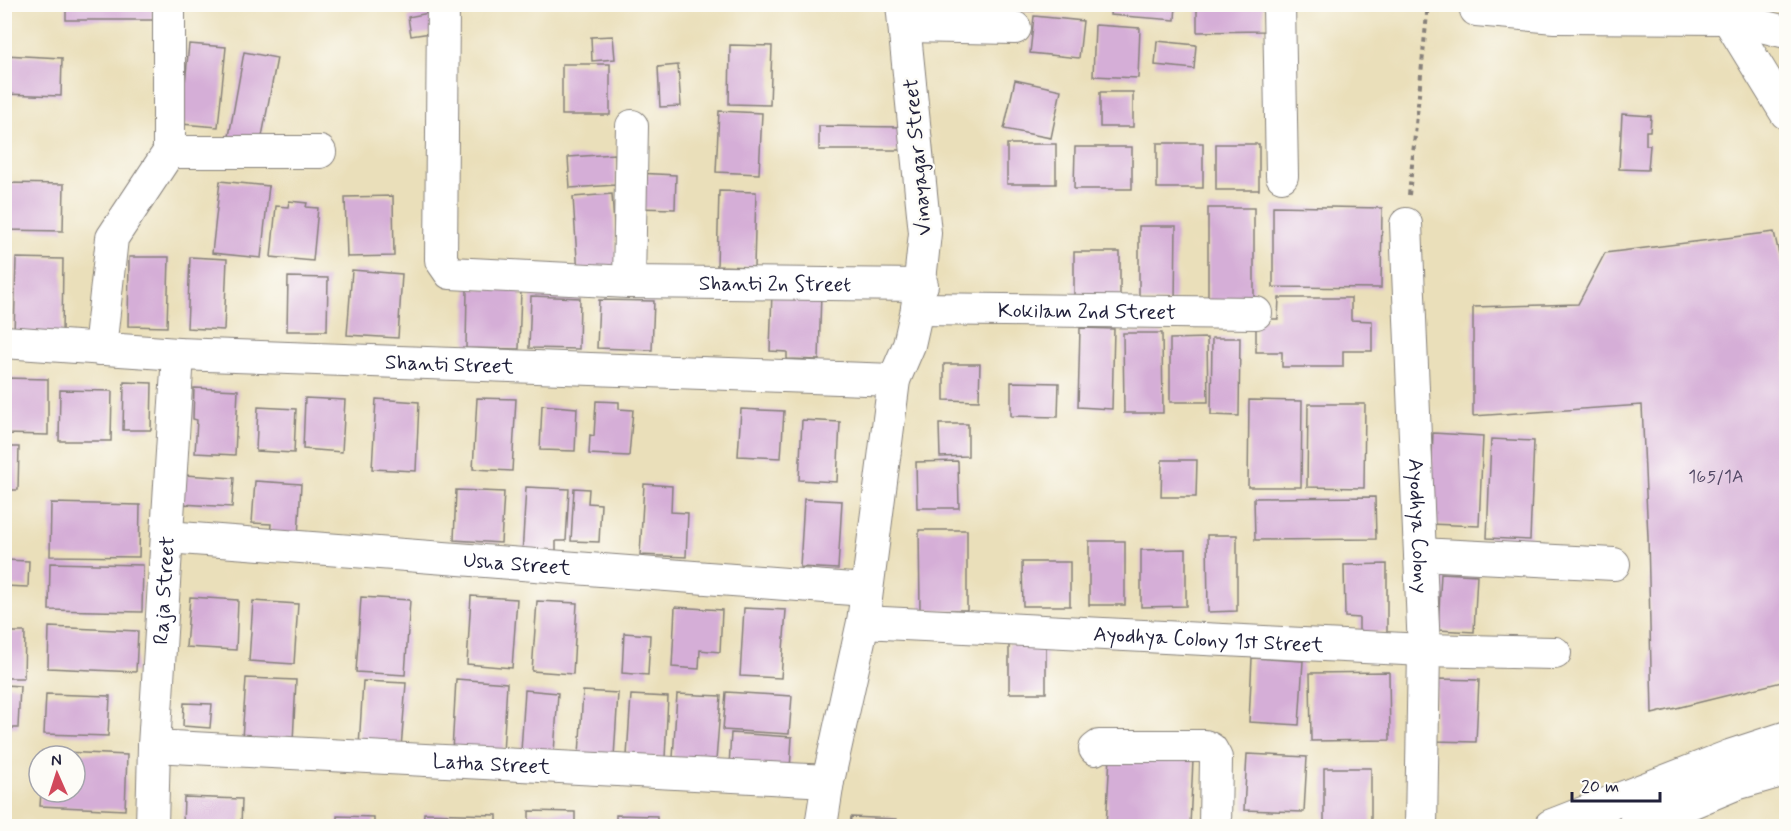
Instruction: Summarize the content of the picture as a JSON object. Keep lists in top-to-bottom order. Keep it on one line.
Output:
{"streets":{"street":["Vinayagar Street","Shanti 2n Street","Kokilam 2nd Street","Shanti Street","Ayodhya Colony","Usha Street","Raja Street","Ayodhya Colony 1st Street","Latha Street"]},"crossings":[["Vinayagar Street","Shanti 2n Street"],["Vinayagar Street","Kokilam 2nd Street"],["Vinayagar Street","Shanti Street"],["Vinayagar Street","Usha Street"],["Vinayagar Street","Ayodhya Colony 1st Street"],["Vinayagar Street","Latha Street"],["Shanti 2n Street","Kokilam 2nd Street"],["Shanti Street","Raja Street"],["Ayodhya Colony","Ayodhya Colony 1st Street"],["Usha Street","Raja Street"],["Raja Street","Latha Street"]],"house_numbers":["165/1A"],"scale_bar":"20 m","north":"top"}
